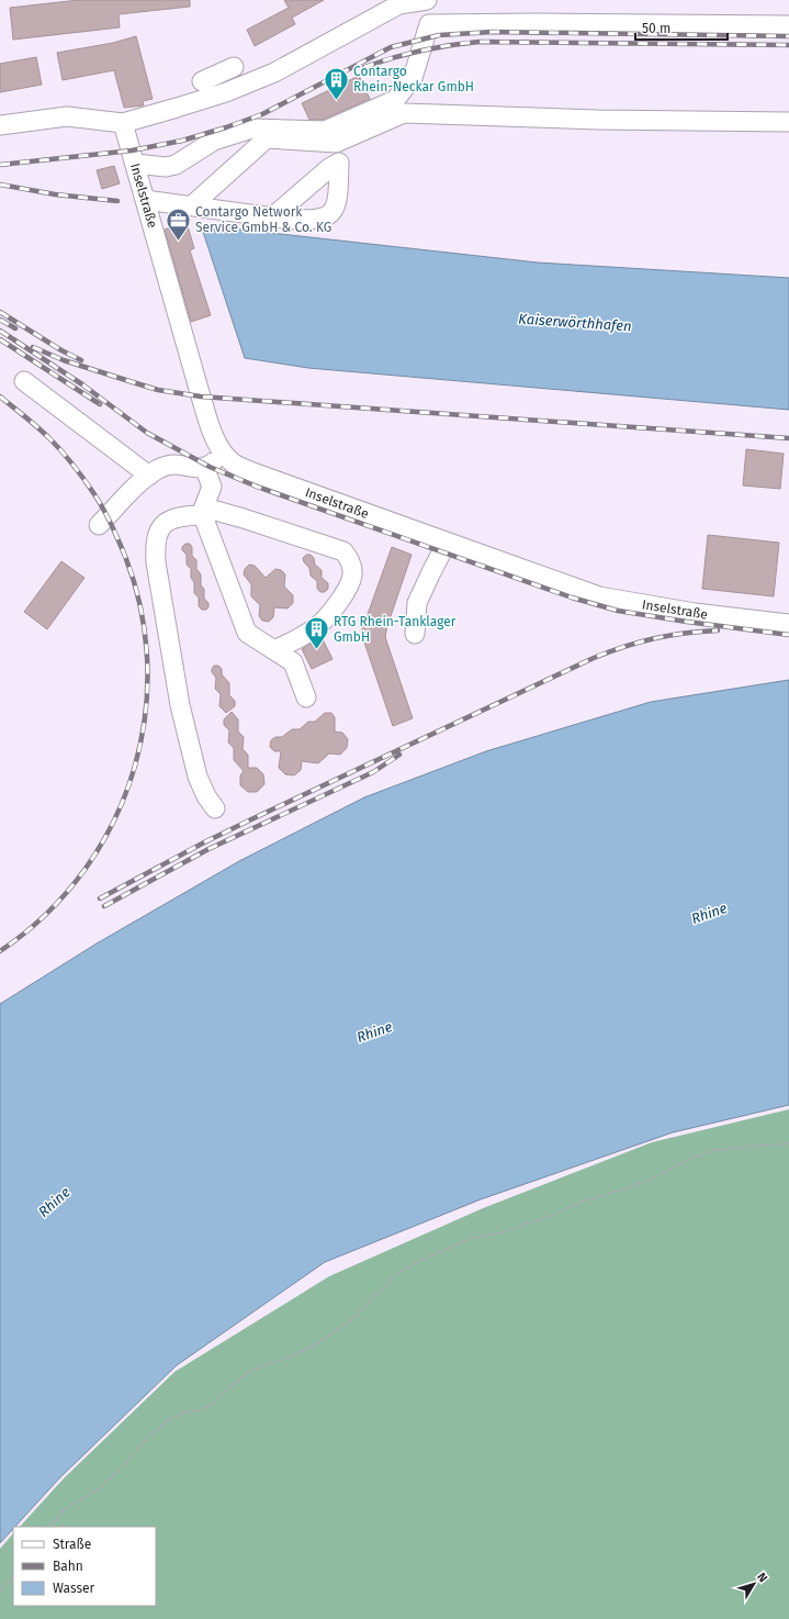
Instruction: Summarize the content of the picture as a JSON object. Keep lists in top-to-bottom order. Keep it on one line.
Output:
{"streets":{"street":["Inselstraße"]},"water":["Kaiserwörthhafen","Rhine"],"places":{"building":["Contargo Rhein-Neckar GmbH","RTG Rhein-Tanklager GmbH"],"office":["Contargo Network Service GmbH & Co. KG"]},"legend":["Straße","Bahn","Wasser"],"scale_bar":"50 m","north":"top right"}
